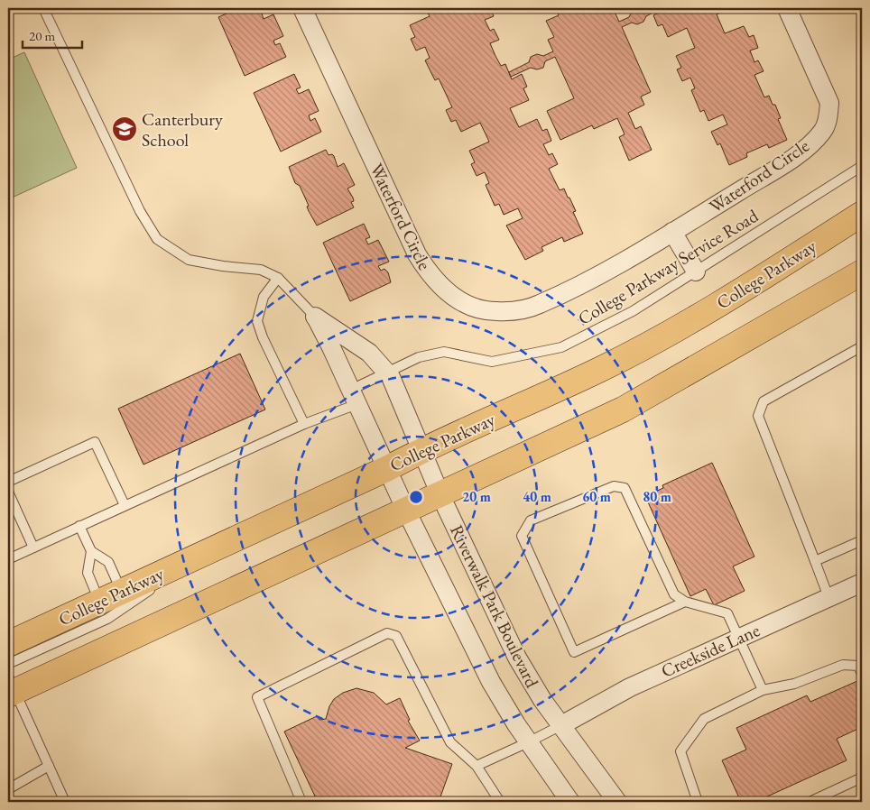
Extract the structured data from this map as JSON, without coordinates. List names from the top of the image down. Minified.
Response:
{"streets":{"main road":["College Parkway"],"street":["Waterford Circle","Riverwalk Park Boulevard","Creekside Lane"],"lane":["College Parkway Service Road"]},"crossings":[["College Parkway Service Road","Riverwalk Park Boulevard"],["College Parkway","Riverwalk Park Boulevard"],["Riverwalk Park Boulevard","Creekside Lane"]],"places":{"school or university":["Canterbury School"]},"scale_bar":"20 m","rings":["20 m","40 m","60 m","80 m"]}
